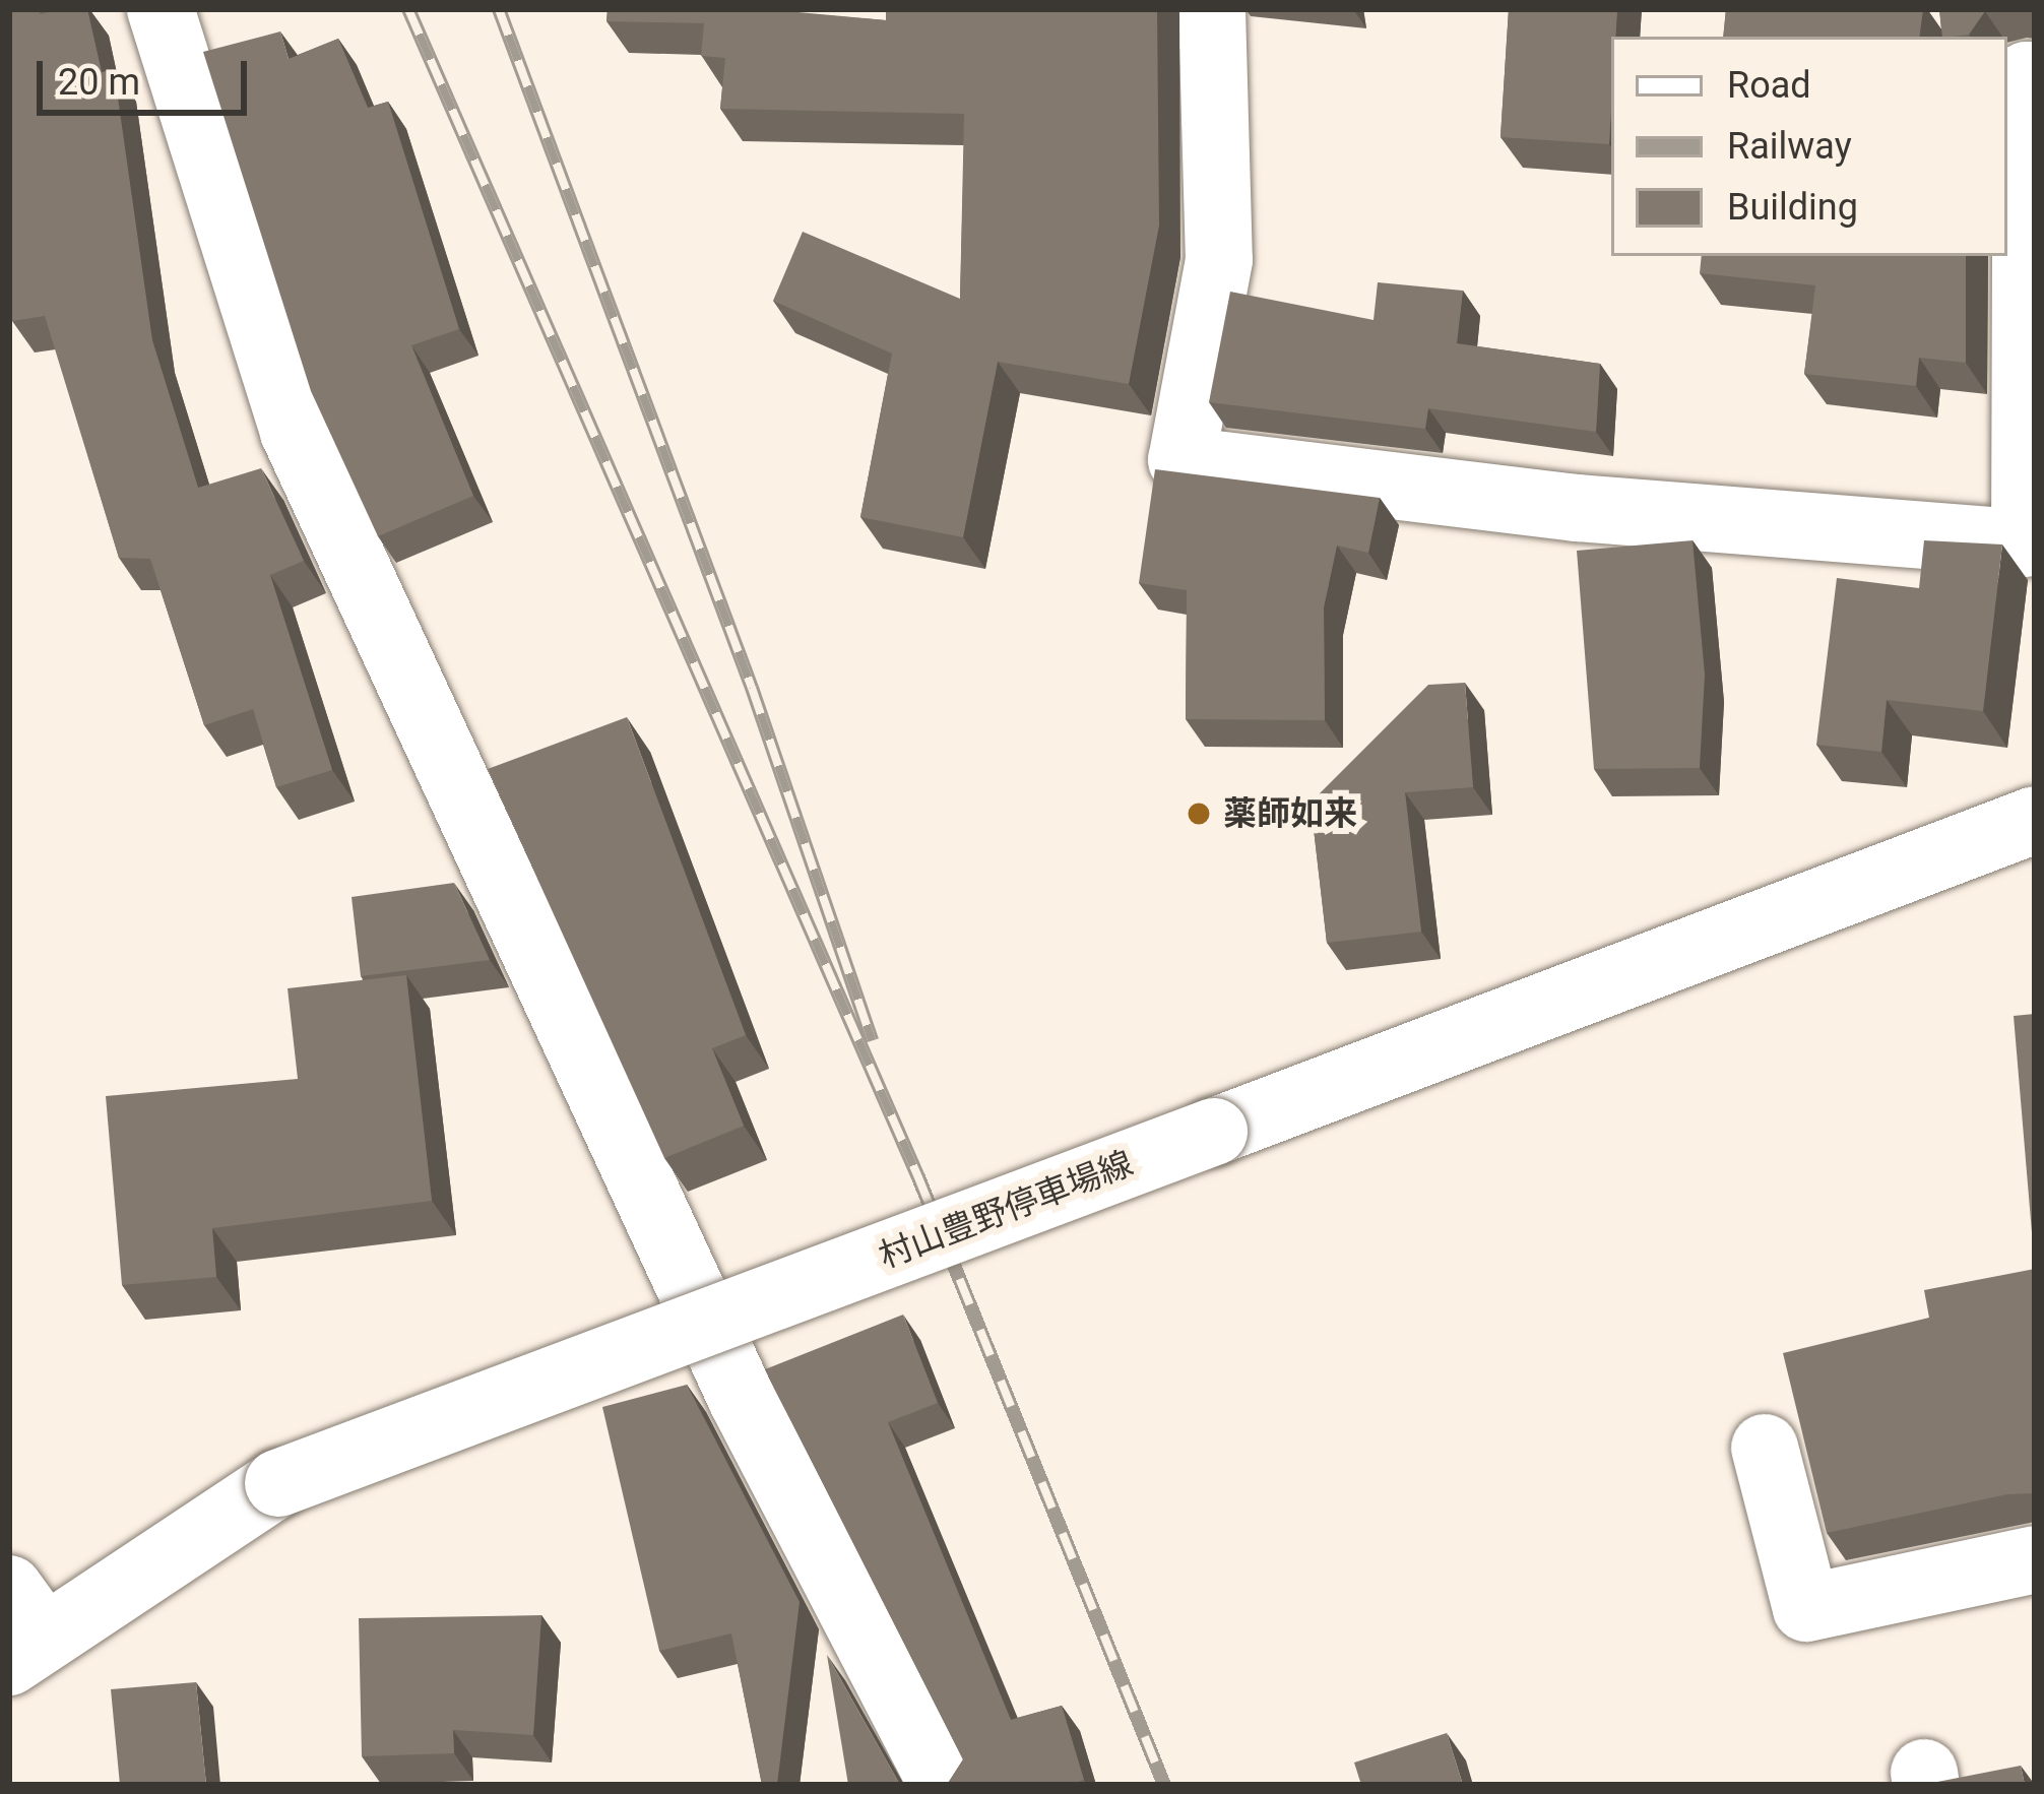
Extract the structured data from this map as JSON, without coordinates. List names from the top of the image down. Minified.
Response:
{"streets":{"main road":["村山豊野停車場線"]},"places":["薬師如来"],"legend":["Road","Railway","Building"],"scale_bar":"20 m"}
